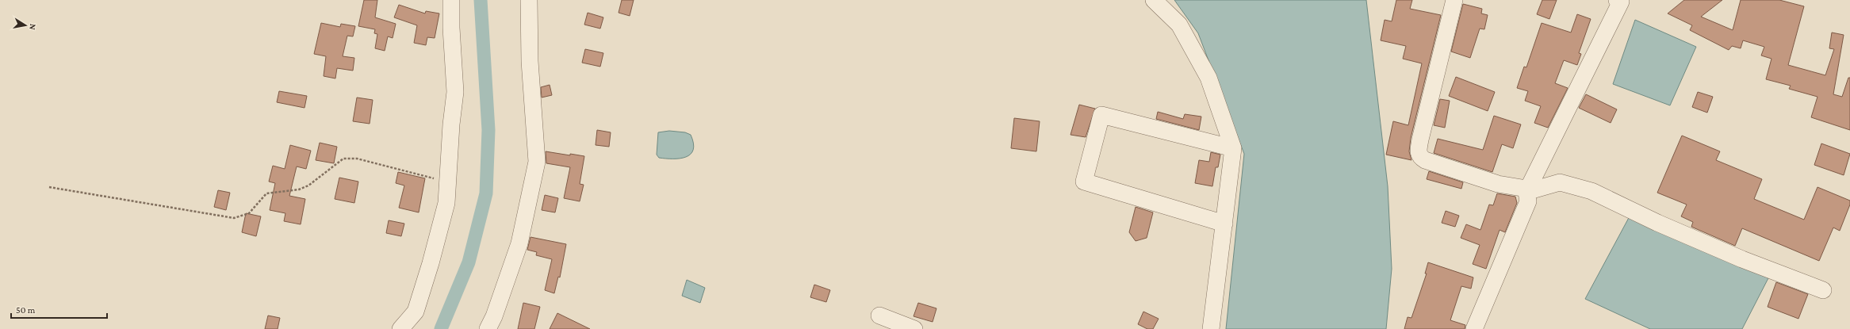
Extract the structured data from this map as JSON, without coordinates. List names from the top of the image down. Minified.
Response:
{"scale_bar":"50 m","north":"right"}
